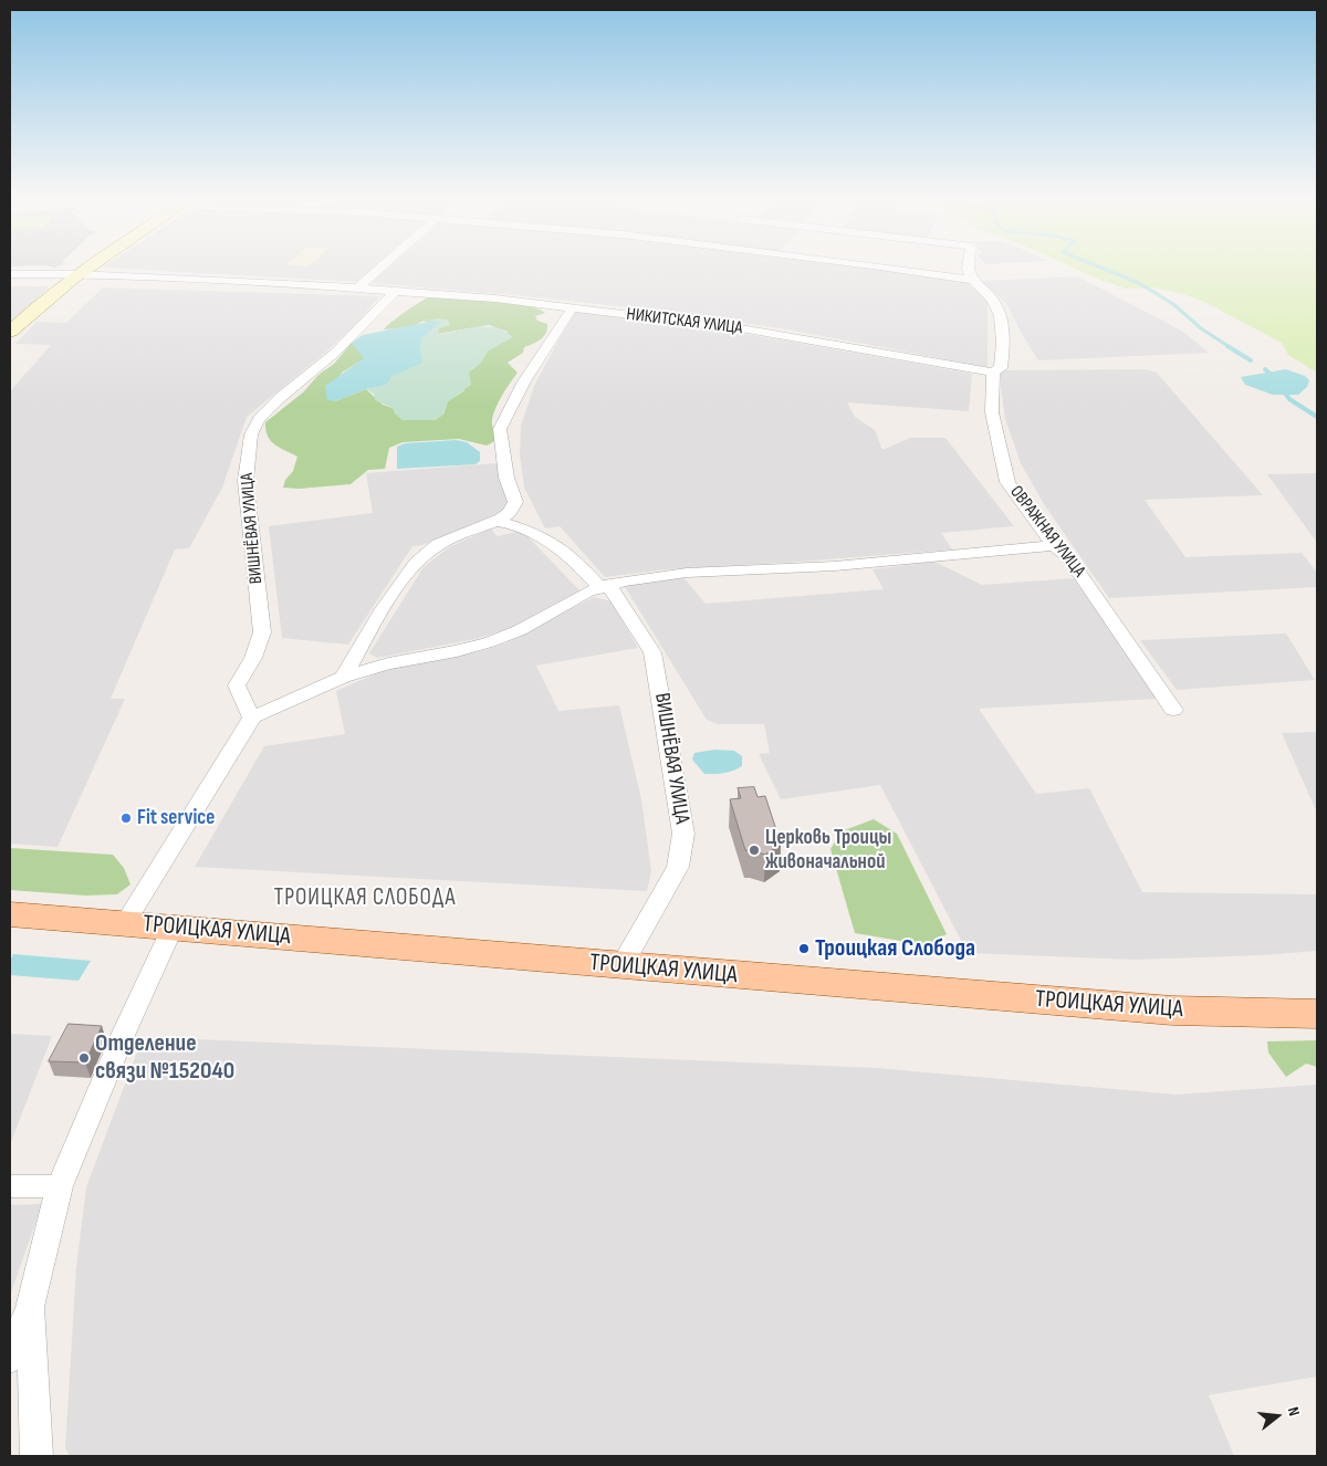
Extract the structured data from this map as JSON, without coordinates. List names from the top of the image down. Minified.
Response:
{"streets":{"main road":["ТРОИЦКАЯ УЛИЦА"],"street":["НИКИТСКАЯ УЛИЦА","ВИШНЁВАЯ УЛИЦА","ОВРАЖНАЯ УЛИЦА"]},"crossings":[["НИКИТСКАЯ УЛИЦА","ВИШНЁВАЯ УЛИЦА"],["НИКИТСКАЯ УЛИЦА","ОВРАЖНАЯ УЛИЦА"],["ВИШНЁВАЯ УЛИЦА","ТРОИЦКАЯ УЛИЦА"]],"districts":["ТРОИЦКАЯ СЛОБОДА"],"places":["Fit service","Церковь Троицы живоначальной","Троицкая Слобода","Отделение связи №152040"],"north":"right"}
